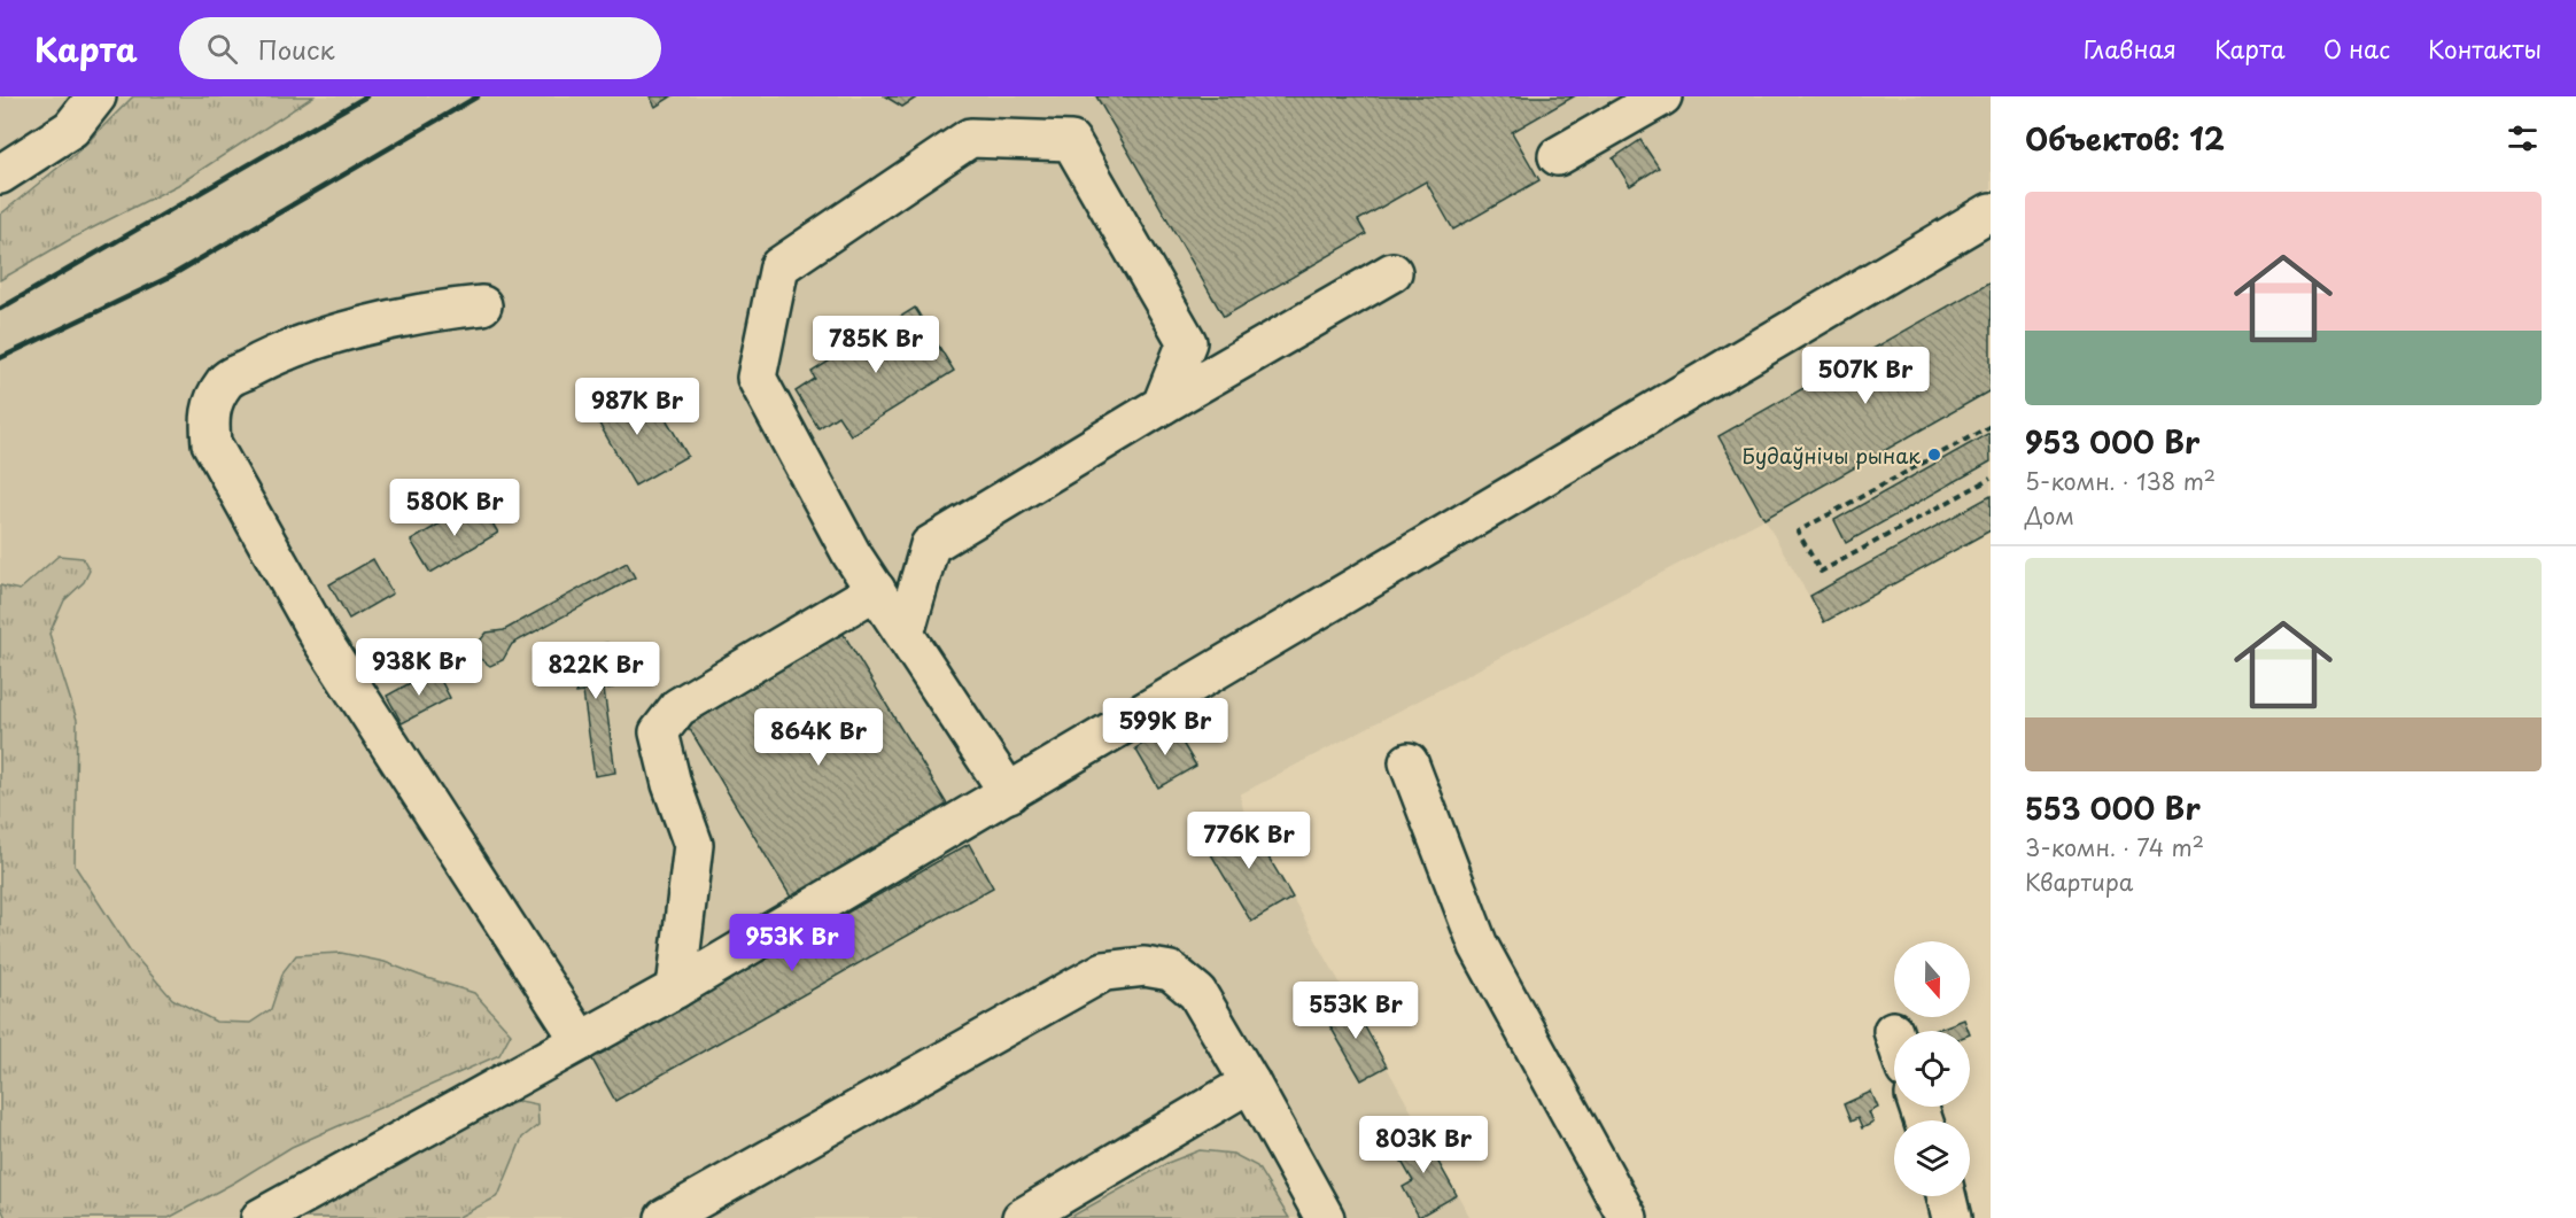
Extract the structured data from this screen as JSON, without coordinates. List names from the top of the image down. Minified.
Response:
{"places":["Будаўнічы рынак"],"north":"bottom","page":{"header":"Карта","search":"Поиск","nav":["Главная","Карта","О нас","Контакты"],"heading":"Объектов: 12","list":[{"name":"953 000 Br","note":"5-комн. · 138 m² · Дом"},{"name":"553 000 Br","note":"3-комн. · 74 m² · Квартира"}],"price":["785K Br","507K Br","987K Br","580K Br","938K Br","822K Br","599K Br","864K Br","776K Br","953K Br","553K Br","803K Br"]}}
